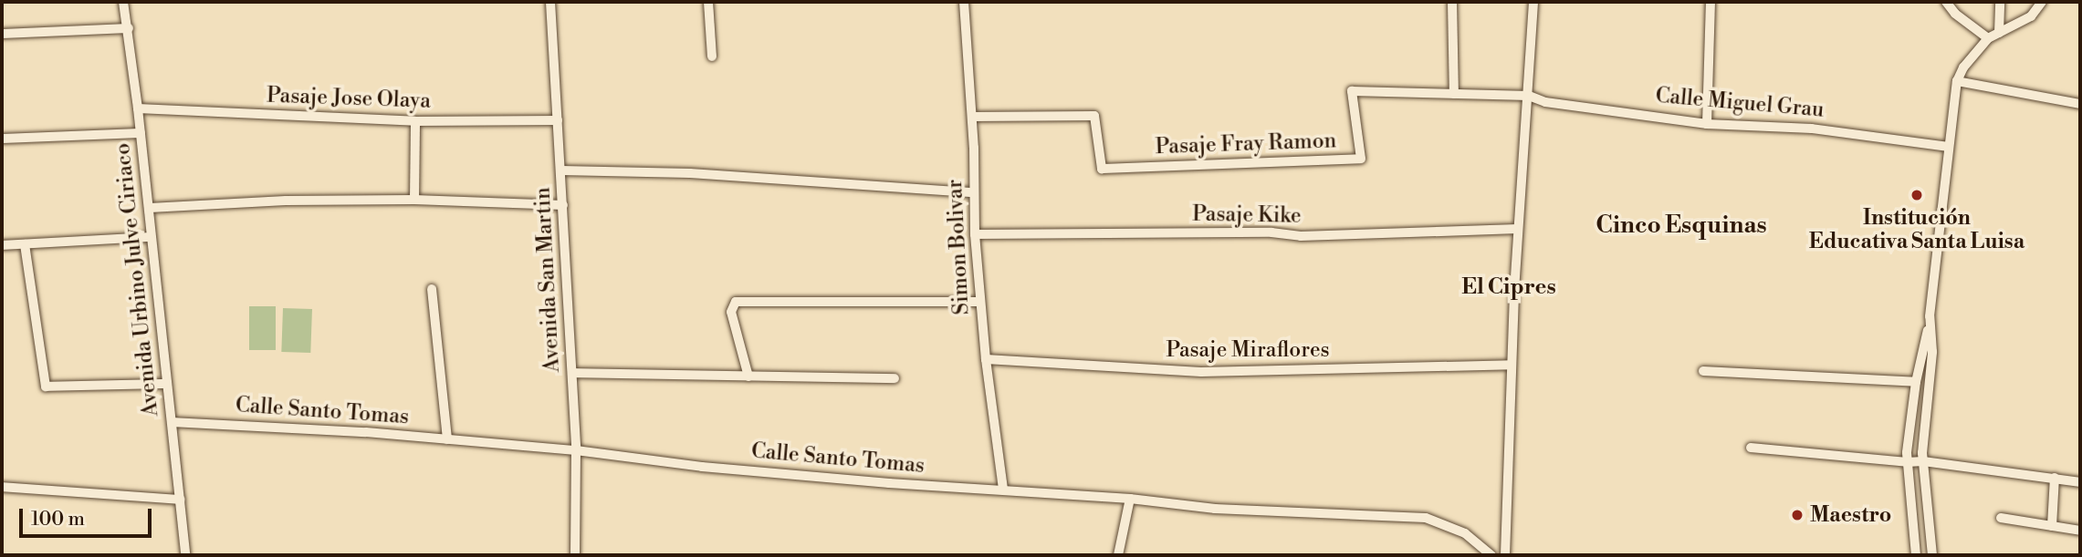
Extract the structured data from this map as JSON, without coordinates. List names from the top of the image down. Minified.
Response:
{"streets":{"street":["Pasaje Jose Olaya","Calle Miguel Grau","Pasaje Fray Ramon","Pasaje Kike","Simon Bolivar","Avenida Urbino Julve Ciriaco","Avenida San Martin","Pasaje Miraflores","Calle Santo Tomas"]},"crossings":[["Pasaje Jose Olaya","Avenida Urbino Julve Ciriaco"],["Pasaje Jose Olaya","Avenida San Martin"],["Calle Miguel Grau","Pasaje Fray Ramon"],["Pasaje Fray Ramon","Simon Bolivar"],["Pasaje Kike","Simon Bolivar"],["Simon Bolivar","Pasaje Miraflores"],["Simon Bolivar","Calle Santo Tomas"],["Avenida Urbino Julve Ciriaco","Calle Santo Tomas"],["Avenida San Martin","Calle Santo Tomas"]],"districts":["Cinco Esquinas","El Cipres"],"places":["Institución Educativa Santa Luisa","Maestro"],"scale_bar":"100 m"}
